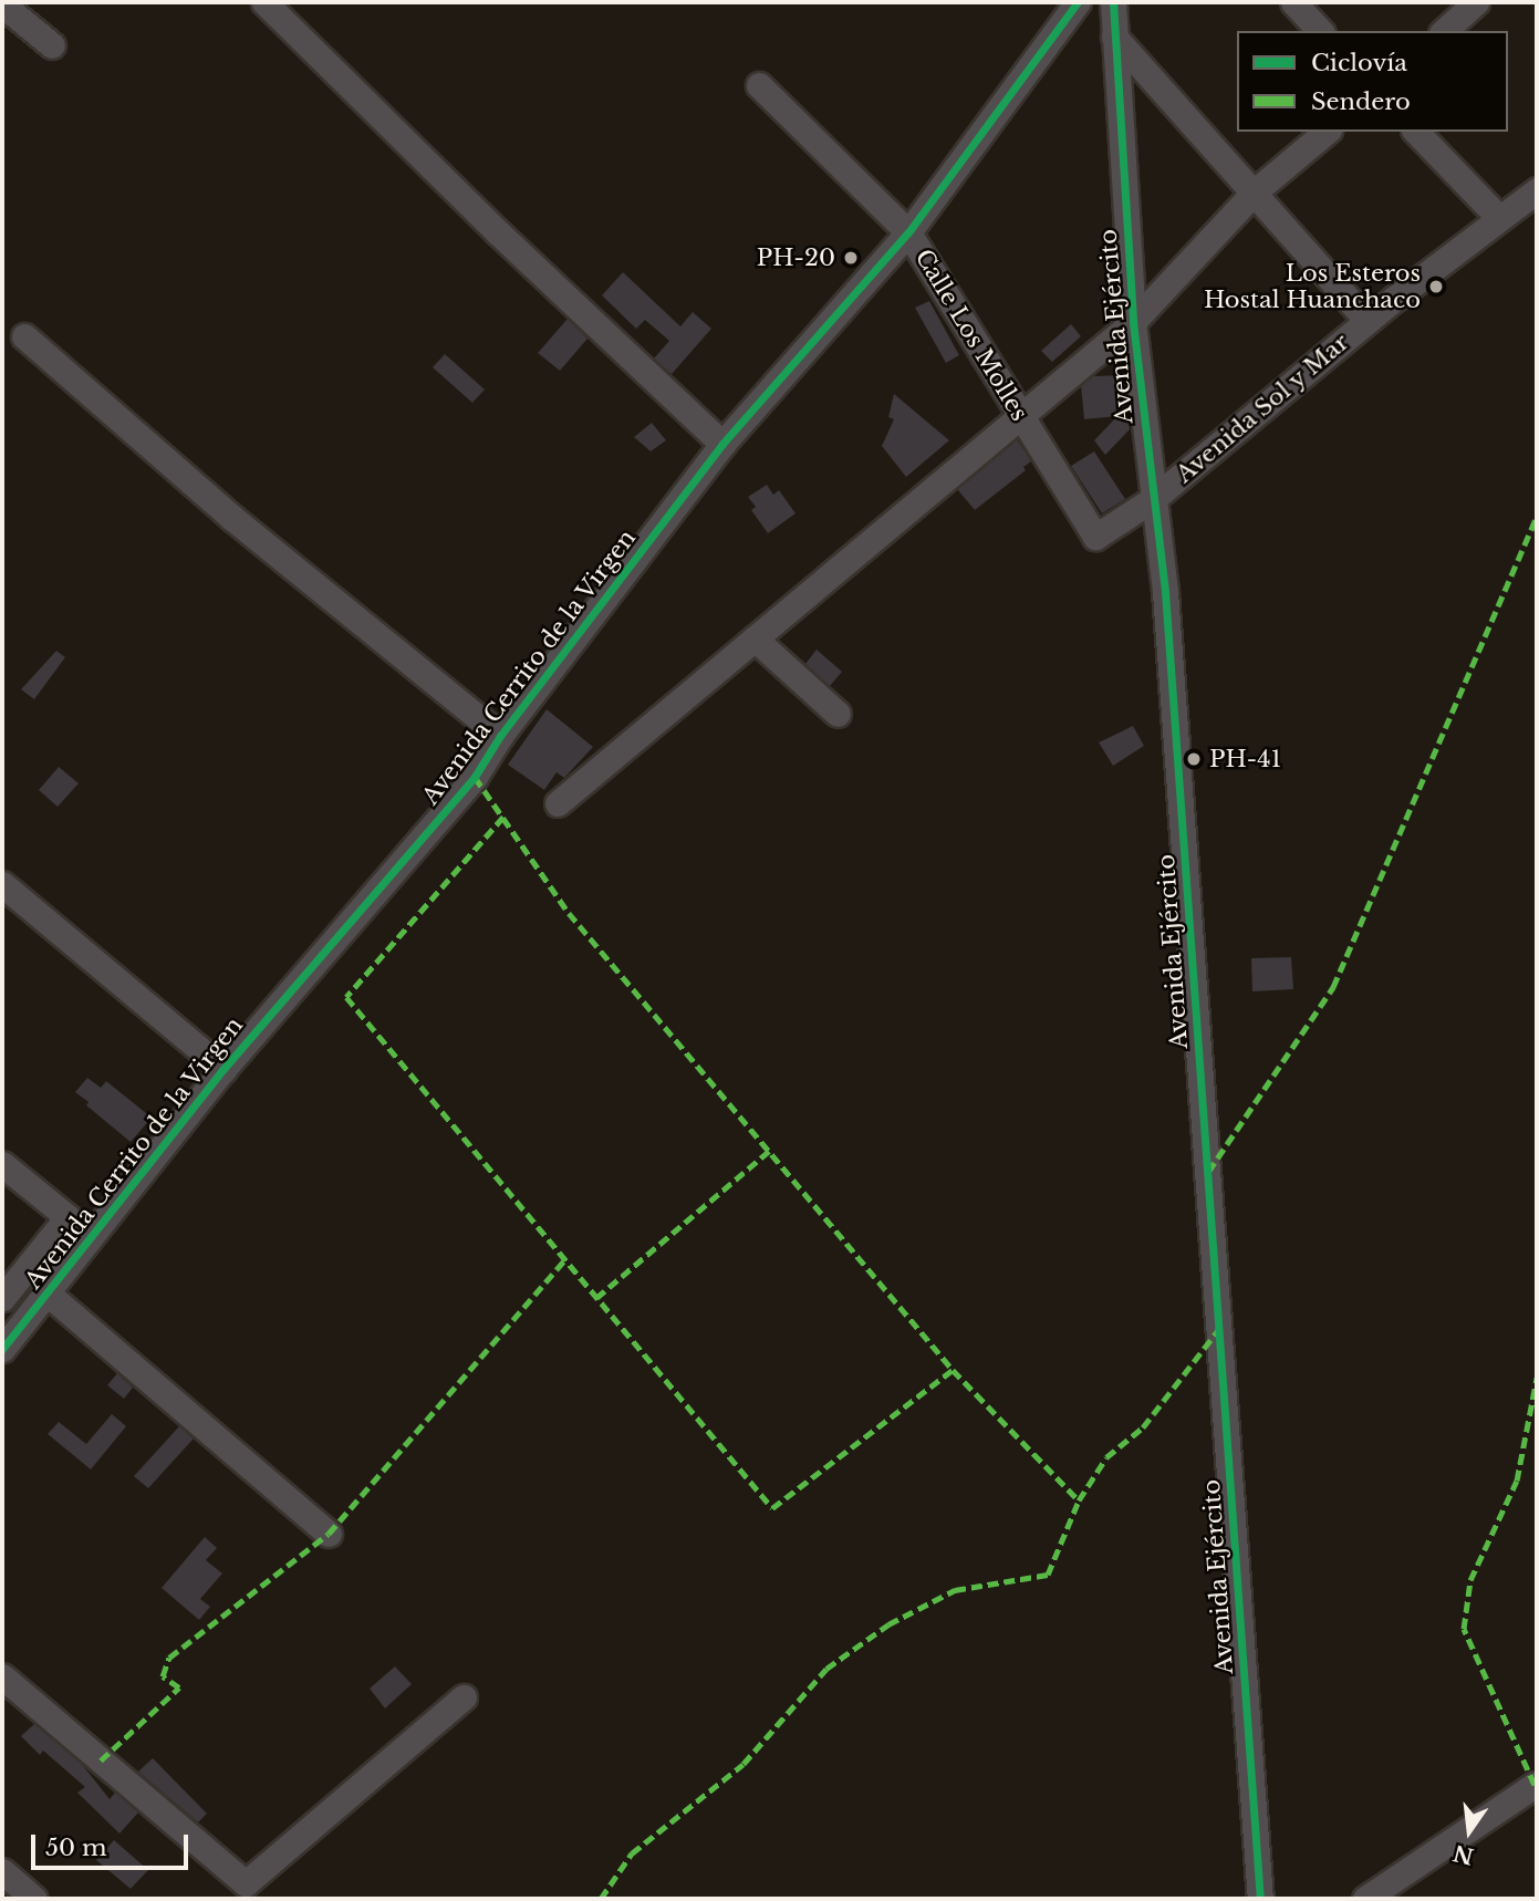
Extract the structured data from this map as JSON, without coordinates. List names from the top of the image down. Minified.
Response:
{"streets":{"street":["Avenida Ejército","Calle Los Molles","Avenida Sol y Mar","Avenida Cerrito de la Virgen"]},"crossings":[["Avenida Ejército","Avenida Sol y Mar"],["Calle Los Molles","Avenida Sol y Mar"],["Calle Los Molles","Avenida Cerrito de la Virgen"]],"places":["PH-20","Los Esteros Hostal Huanchaco","PH-41"],"legend":["Ciclovía","Sendero"],"scale_bar":"50 m","north":"bottom"}
